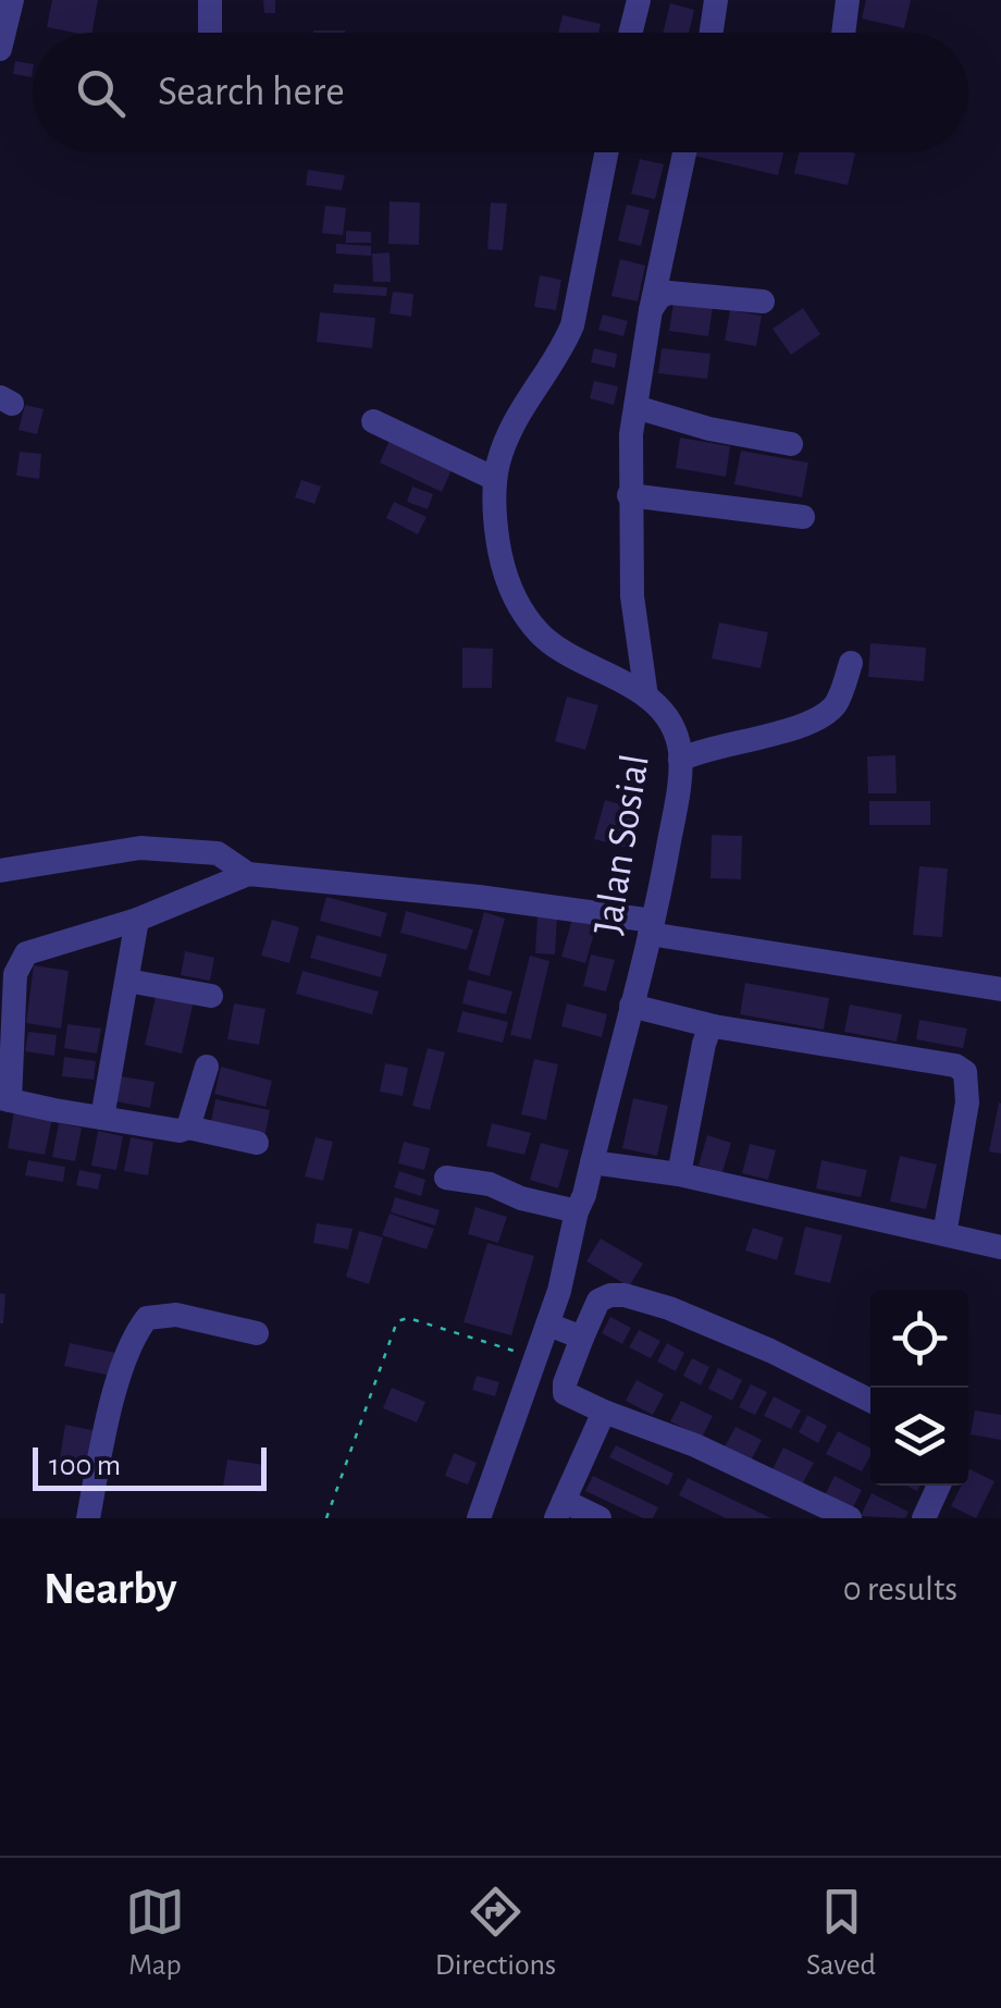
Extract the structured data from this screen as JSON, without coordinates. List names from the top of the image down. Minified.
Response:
{"streets":{"street":["Jalan Sosial"]},"scale_bar":"100 m","page":{"search":"Search here","scale":"100 m","heading":["Nearby","0 results"],"nav":["Map","Directions","Saved"]}}
